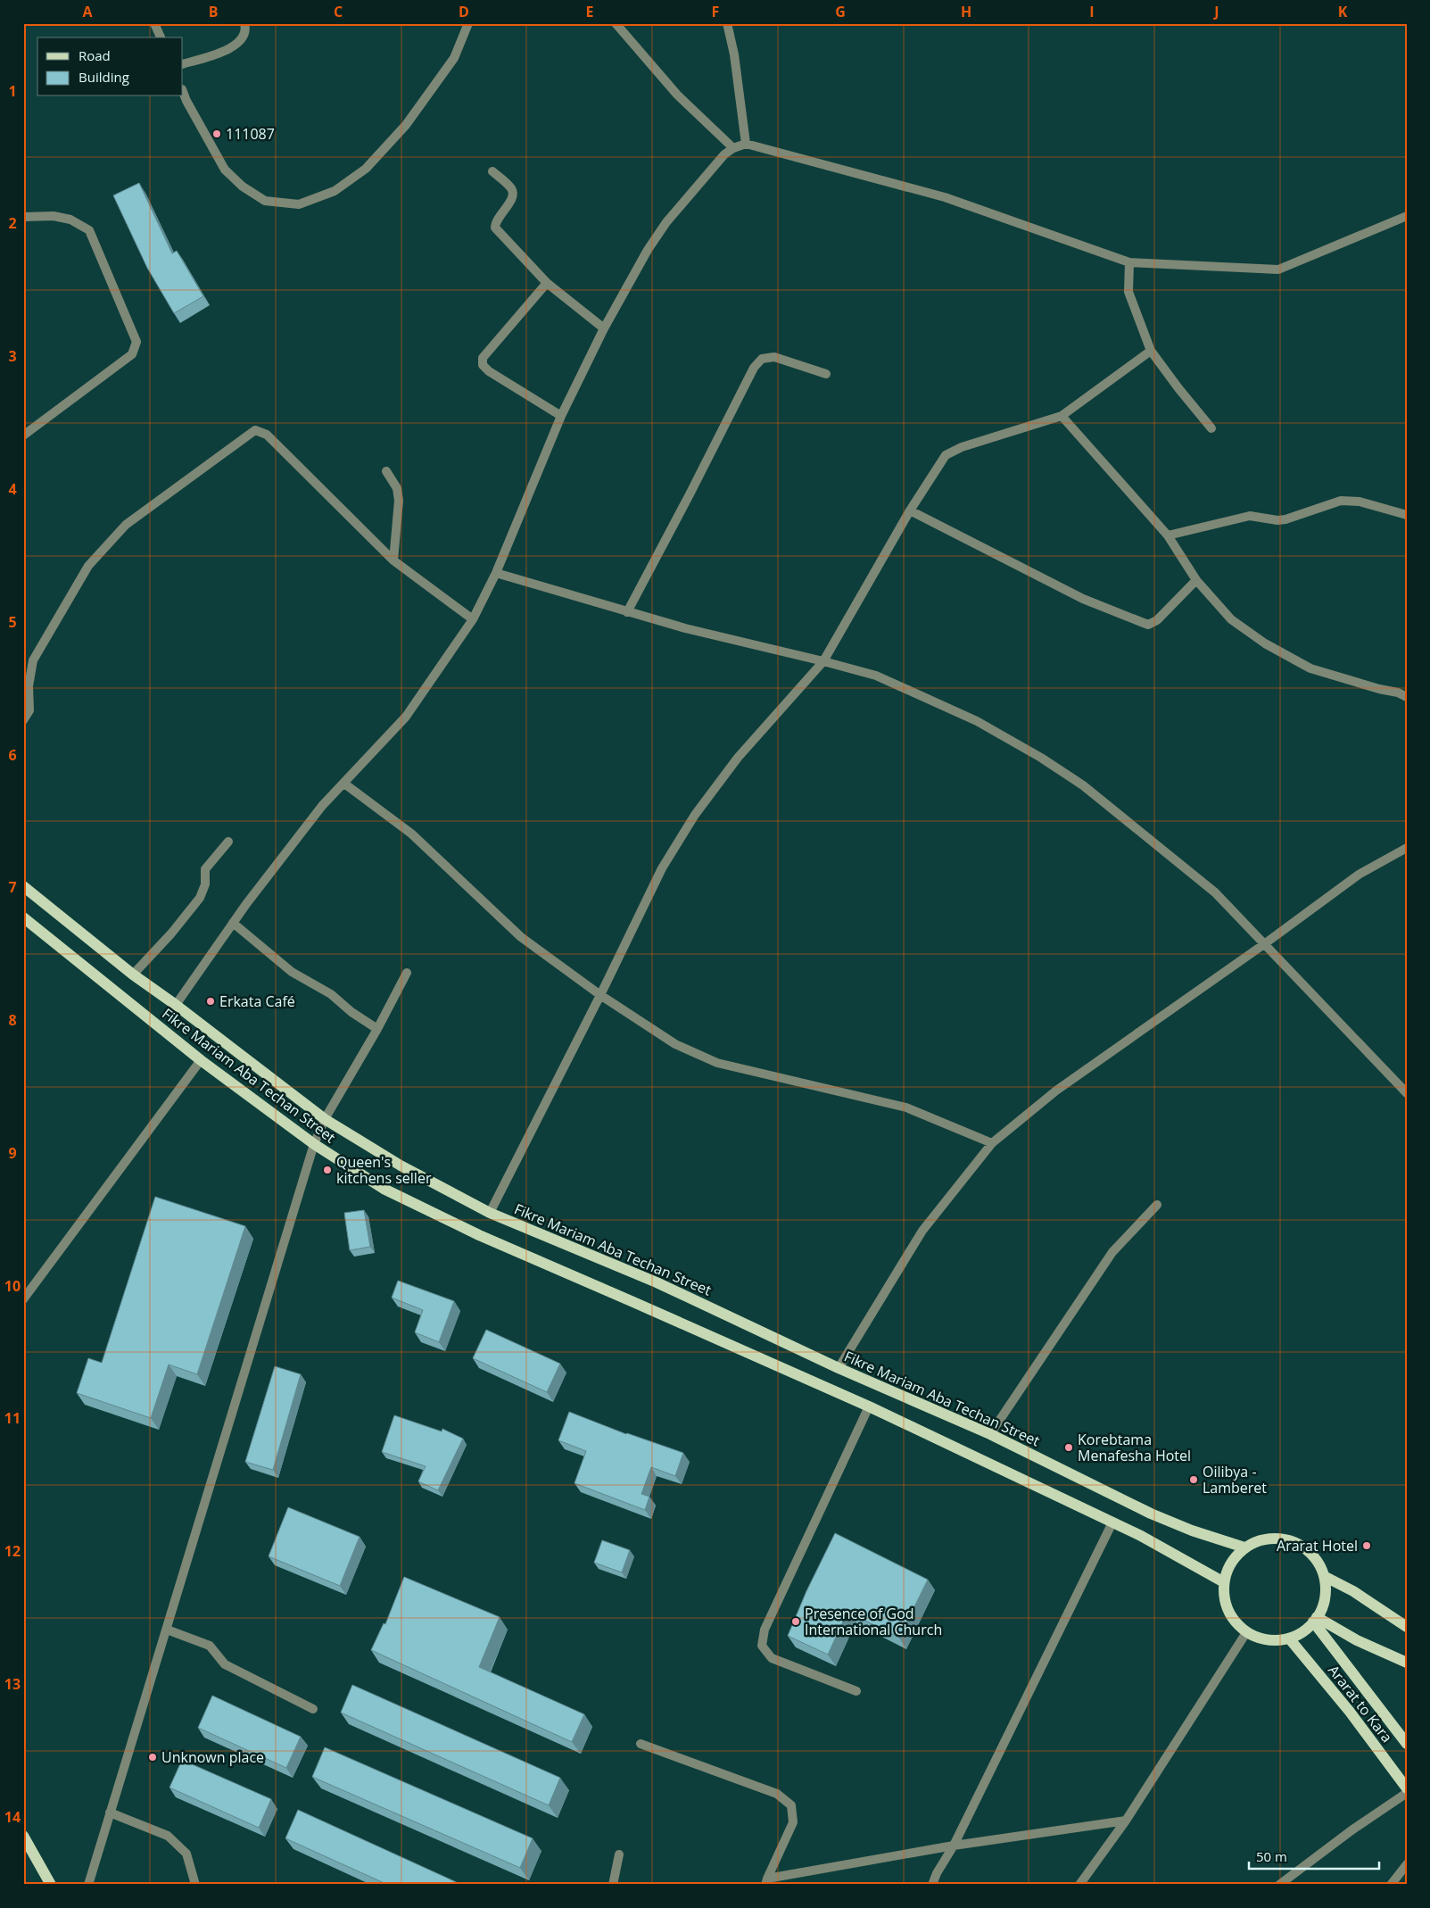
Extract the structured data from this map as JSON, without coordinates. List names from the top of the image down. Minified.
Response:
{"streets":{"main road":["Fikre Mariam Aba Techan Street","Ararat to Kara"]},"crossings":[["Fikre Mariam Aba Techan Street","Ararat to Kara"]],"places":["111087","Erkata Café","Queen's kitchens seller","Korebtama Menafesha Hotel","Oilibya - Lamberet","Ararat Hotel","Presence of God International Church","Unknown place"],"legend":["Road","Building"],"scale_bar":"50 m","grid":{"columns":["A","B","C","D","E","F","G","H","I","J","K"],"rows":["1","2","3","4","5","6","7","8","9","10","11","12","13","14"]}}
